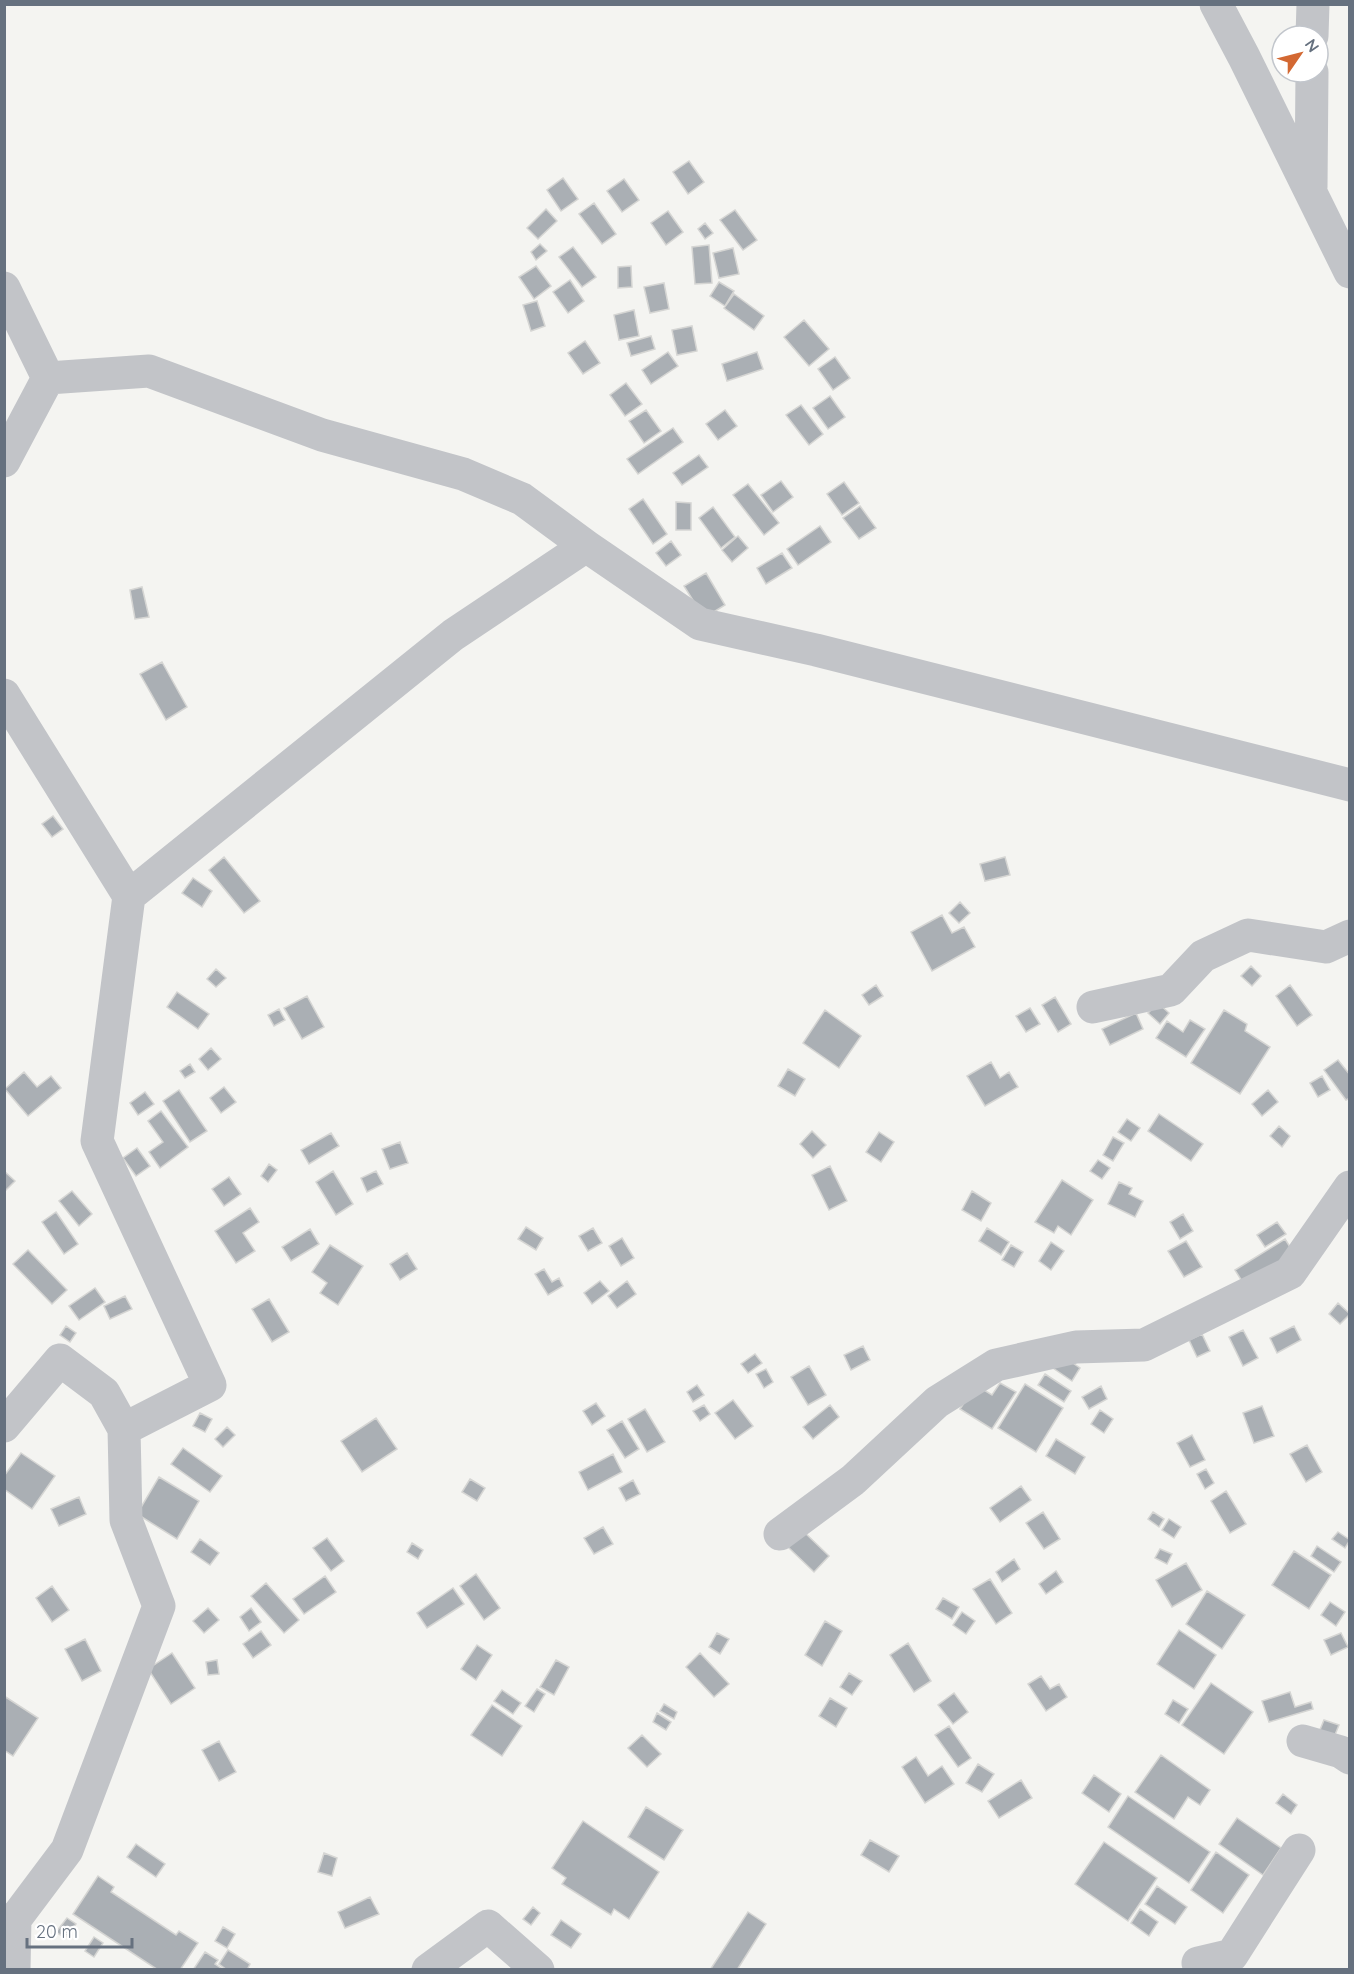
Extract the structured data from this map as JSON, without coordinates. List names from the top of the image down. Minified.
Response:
{"scale_bar":"20 m","north":"top right"}
